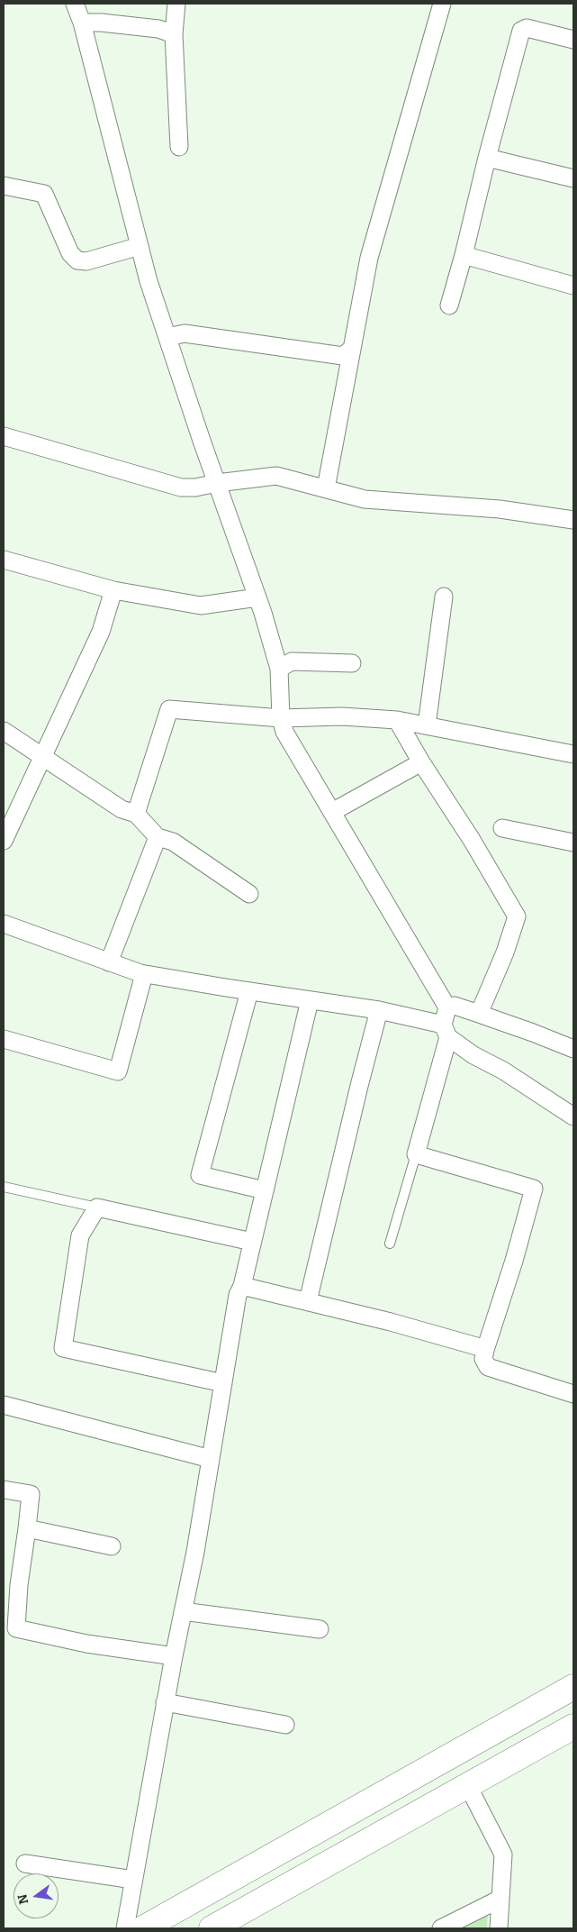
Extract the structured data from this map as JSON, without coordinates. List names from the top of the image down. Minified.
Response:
{"north":"left"}
